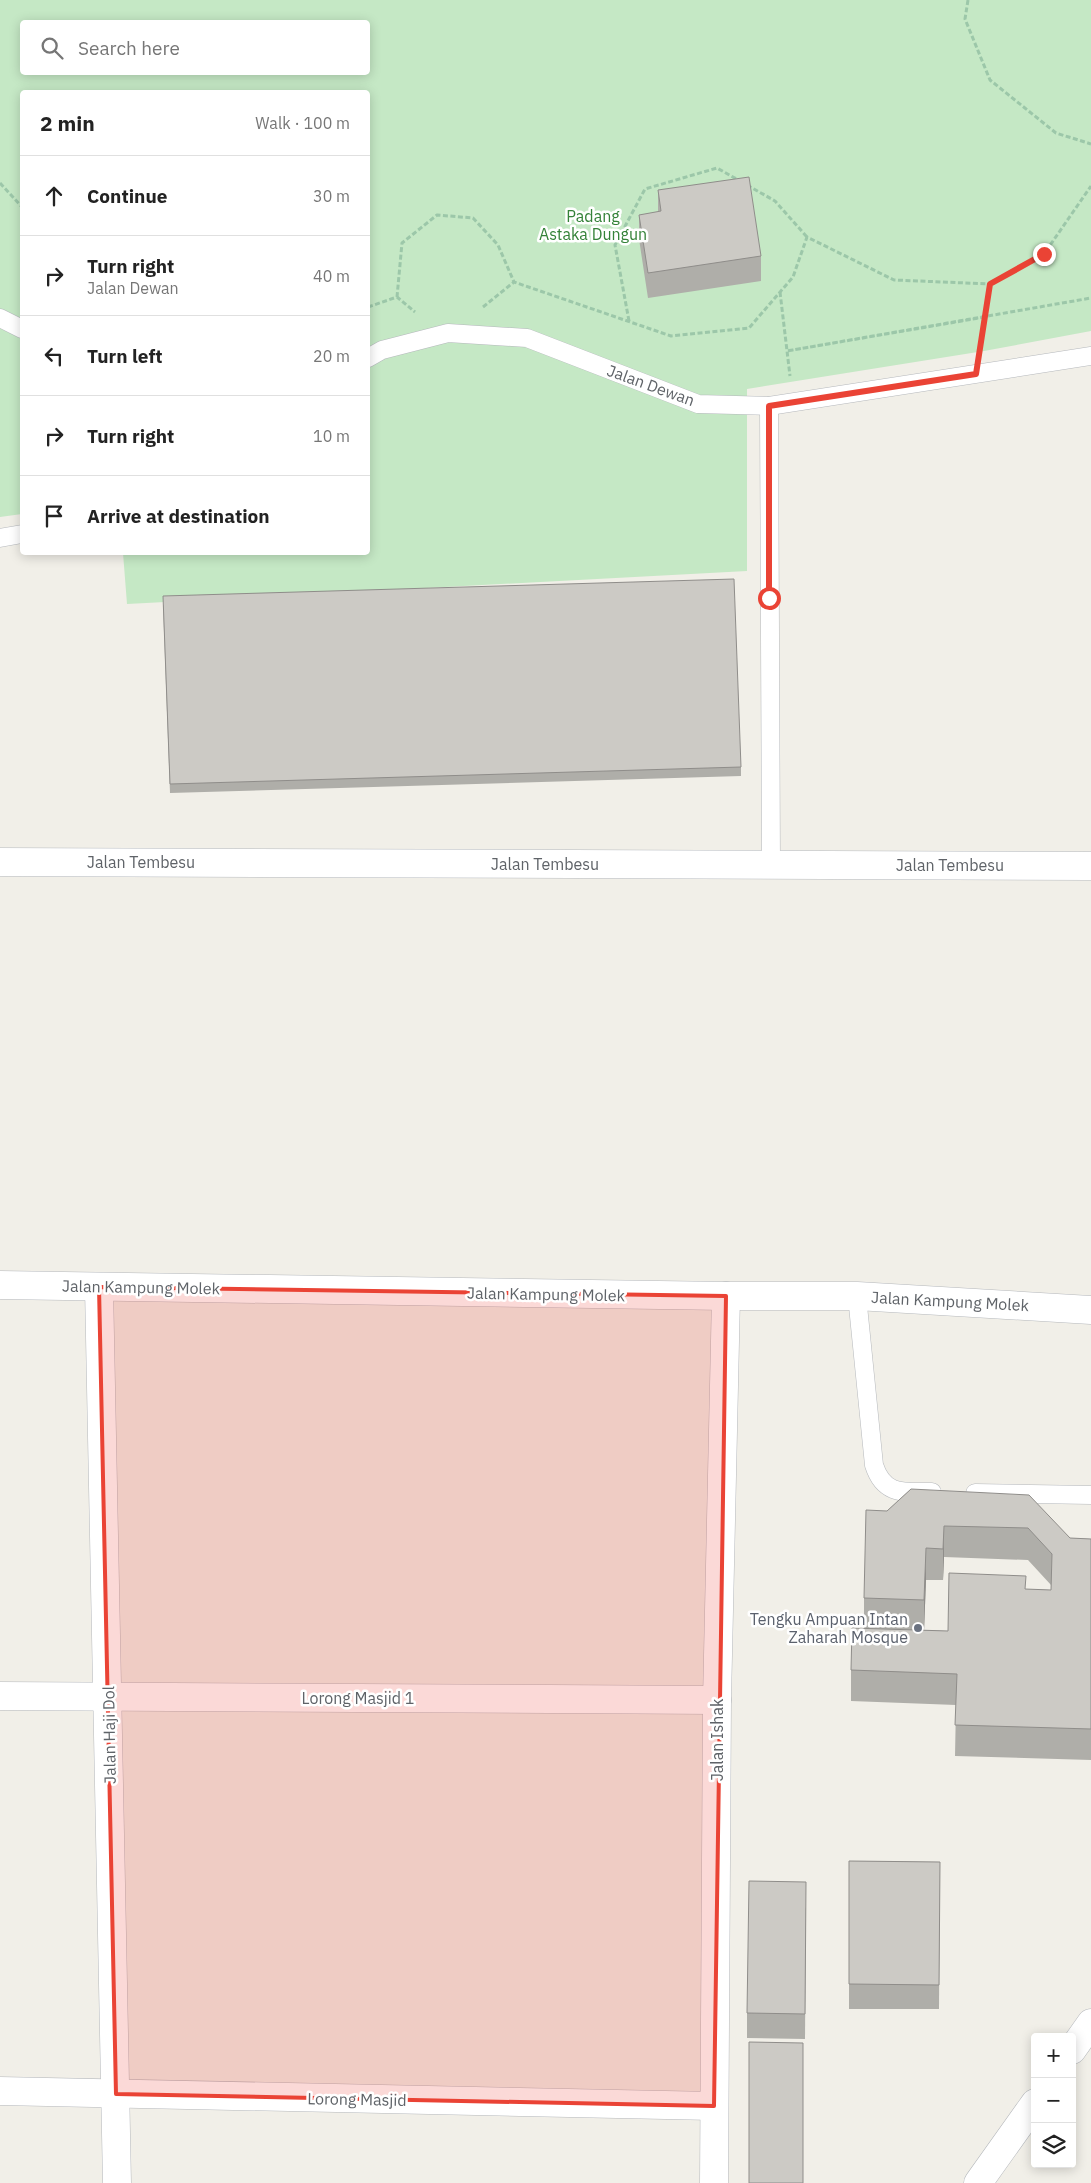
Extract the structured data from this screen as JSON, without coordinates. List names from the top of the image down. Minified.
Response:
{"streets":{"street":["Jalan Tembesu","Jalan Kampung Molek","Lorong Masjid 1","Jalan Haji Dol","Jalan Ishak","Lorong Masjid"],"lane":["Jalan Dewan"]},"crossings":[["Jalan Kampung Molek","Jalan Haji Dol"],["Jalan Kampung Molek","Jalan Ishak"],["Lorong Masjid 1","Jalan Haji Dol"],["Lorong Masjid 1","Jalan Ishak"],["Jalan Haji Dol","Lorong Masjid"],["Jalan Ishak","Lorong Masjid"]],"parks":["Padang Astaka Dungun"],"places":["Tengku Ampuan Intan Zaharah Mosque"],"page":{"search":"Search here","heading":["2 min","Walk · 100 m"],"list":[["Continue","30 m"],["Turn right","Jalan Dewan","40 m"],["Turn left","20 m"],["Turn right","10 m"],"Arrive at destination"],"map_buttons":["+","−"]}}
